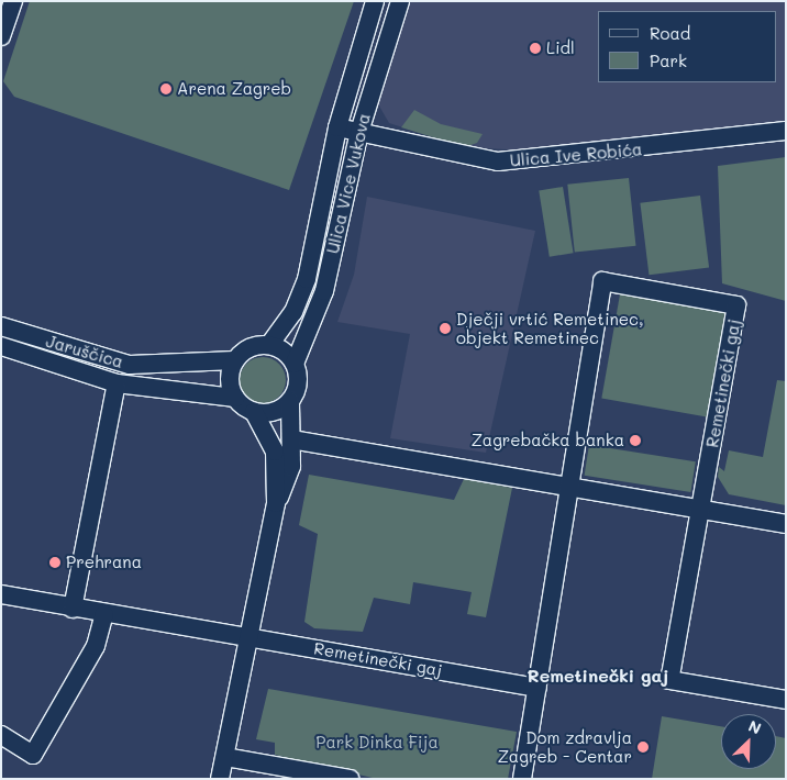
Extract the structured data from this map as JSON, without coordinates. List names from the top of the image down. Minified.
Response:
{"streets":{"street":["Ulica Ive Robića","Ulica Vice Vukova","Jaruščica","Remetinečki gaj"]},"crossings":[["Ulica Ive Robića","Ulica Vice Vukova"],["Ulica Vice Vukova","Jaruščica"],["Jaruščica","Remetinečki gaj"]],"districts":["Remetinečki gaj"],"parks":["Park Dinka Fija"],"places":["Lidl","Arena Zagreb","Dječji vrtić Remetinec, objekt Remetinec","Zagrebačka banka","Prehrana","Dom zdravlja Zagreb - Centar"],"legend":["Road","Park"],"north":"top right"}
